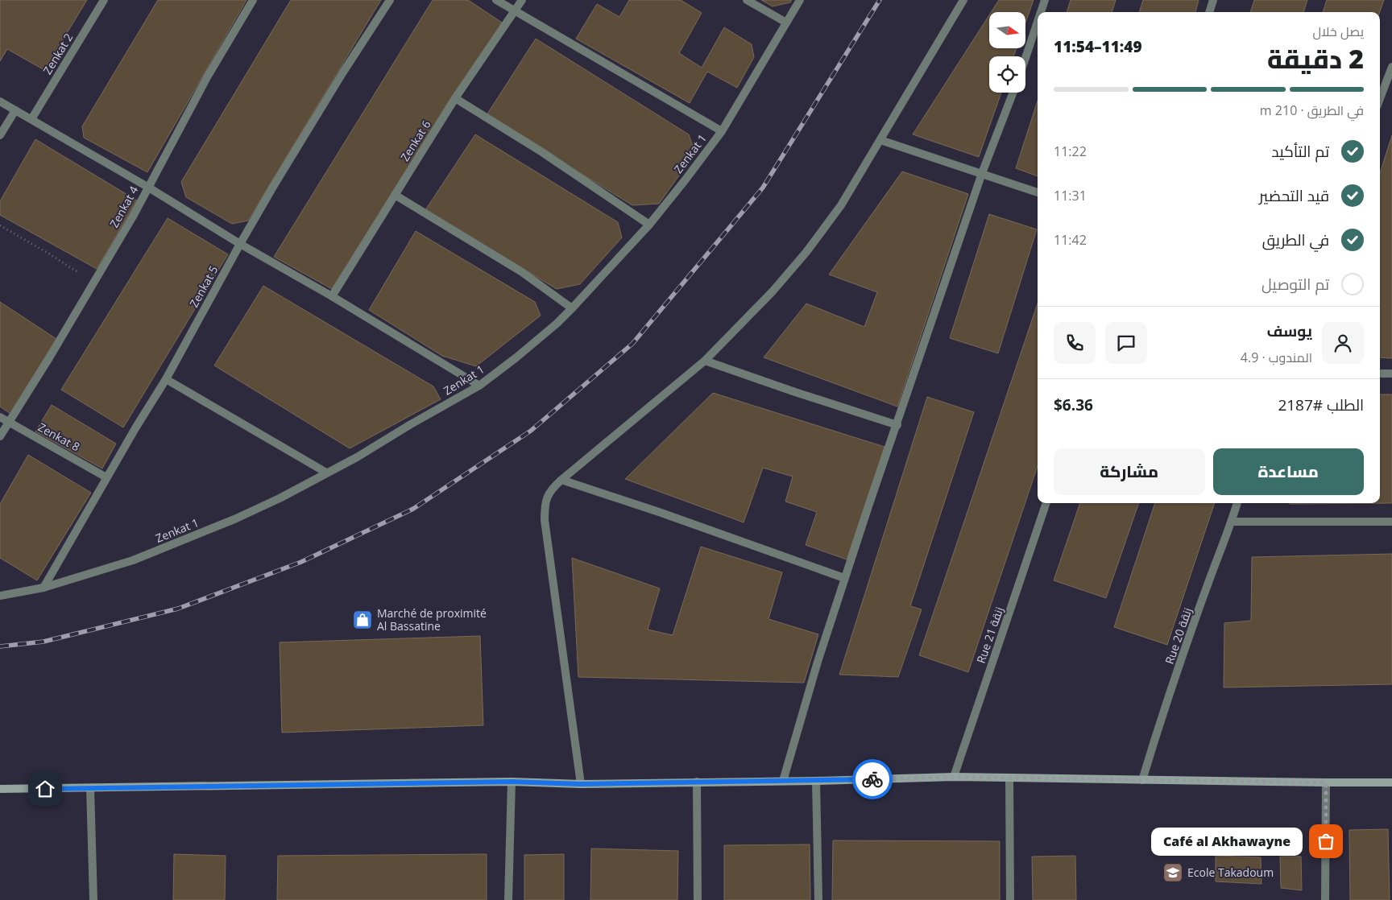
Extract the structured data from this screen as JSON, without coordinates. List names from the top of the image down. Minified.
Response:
{"streets":{"street":["Zenkat 2","Zenkat 6","Zenkat 1","Zenkat 4","Zenkat 5","Zenkat 8","Rue 21 زنقة","Rue 20 زنقة"]},"crossings":[["Zenkat 1","Zenkat 5"],["Zenkat 4","Zenkat 8"],["Zenkat 5","Zenkat 8"]],"places":{"shop":["Marché de proximité Al Bassatine"],"other":["Café al Akhawayne"],"school or university":["Ecole Takadoum"]},"north":"right","page":{"heading":["2 دقيقة","يصل خلال","11:49–11:54"],"panel":["يوسف","المندوب · 4.9","الطلب #2187","$6.36"],"bar":"في الطريق · 210 m","list":[["تم التأكيد","11:22"],["قيد التحضير","11:31"],["في الطريق","11:42"],"تم التوصيل"],"buttons":["مساعدة","مشاركة"],"bubble":"Café al Akhawayne"}}
